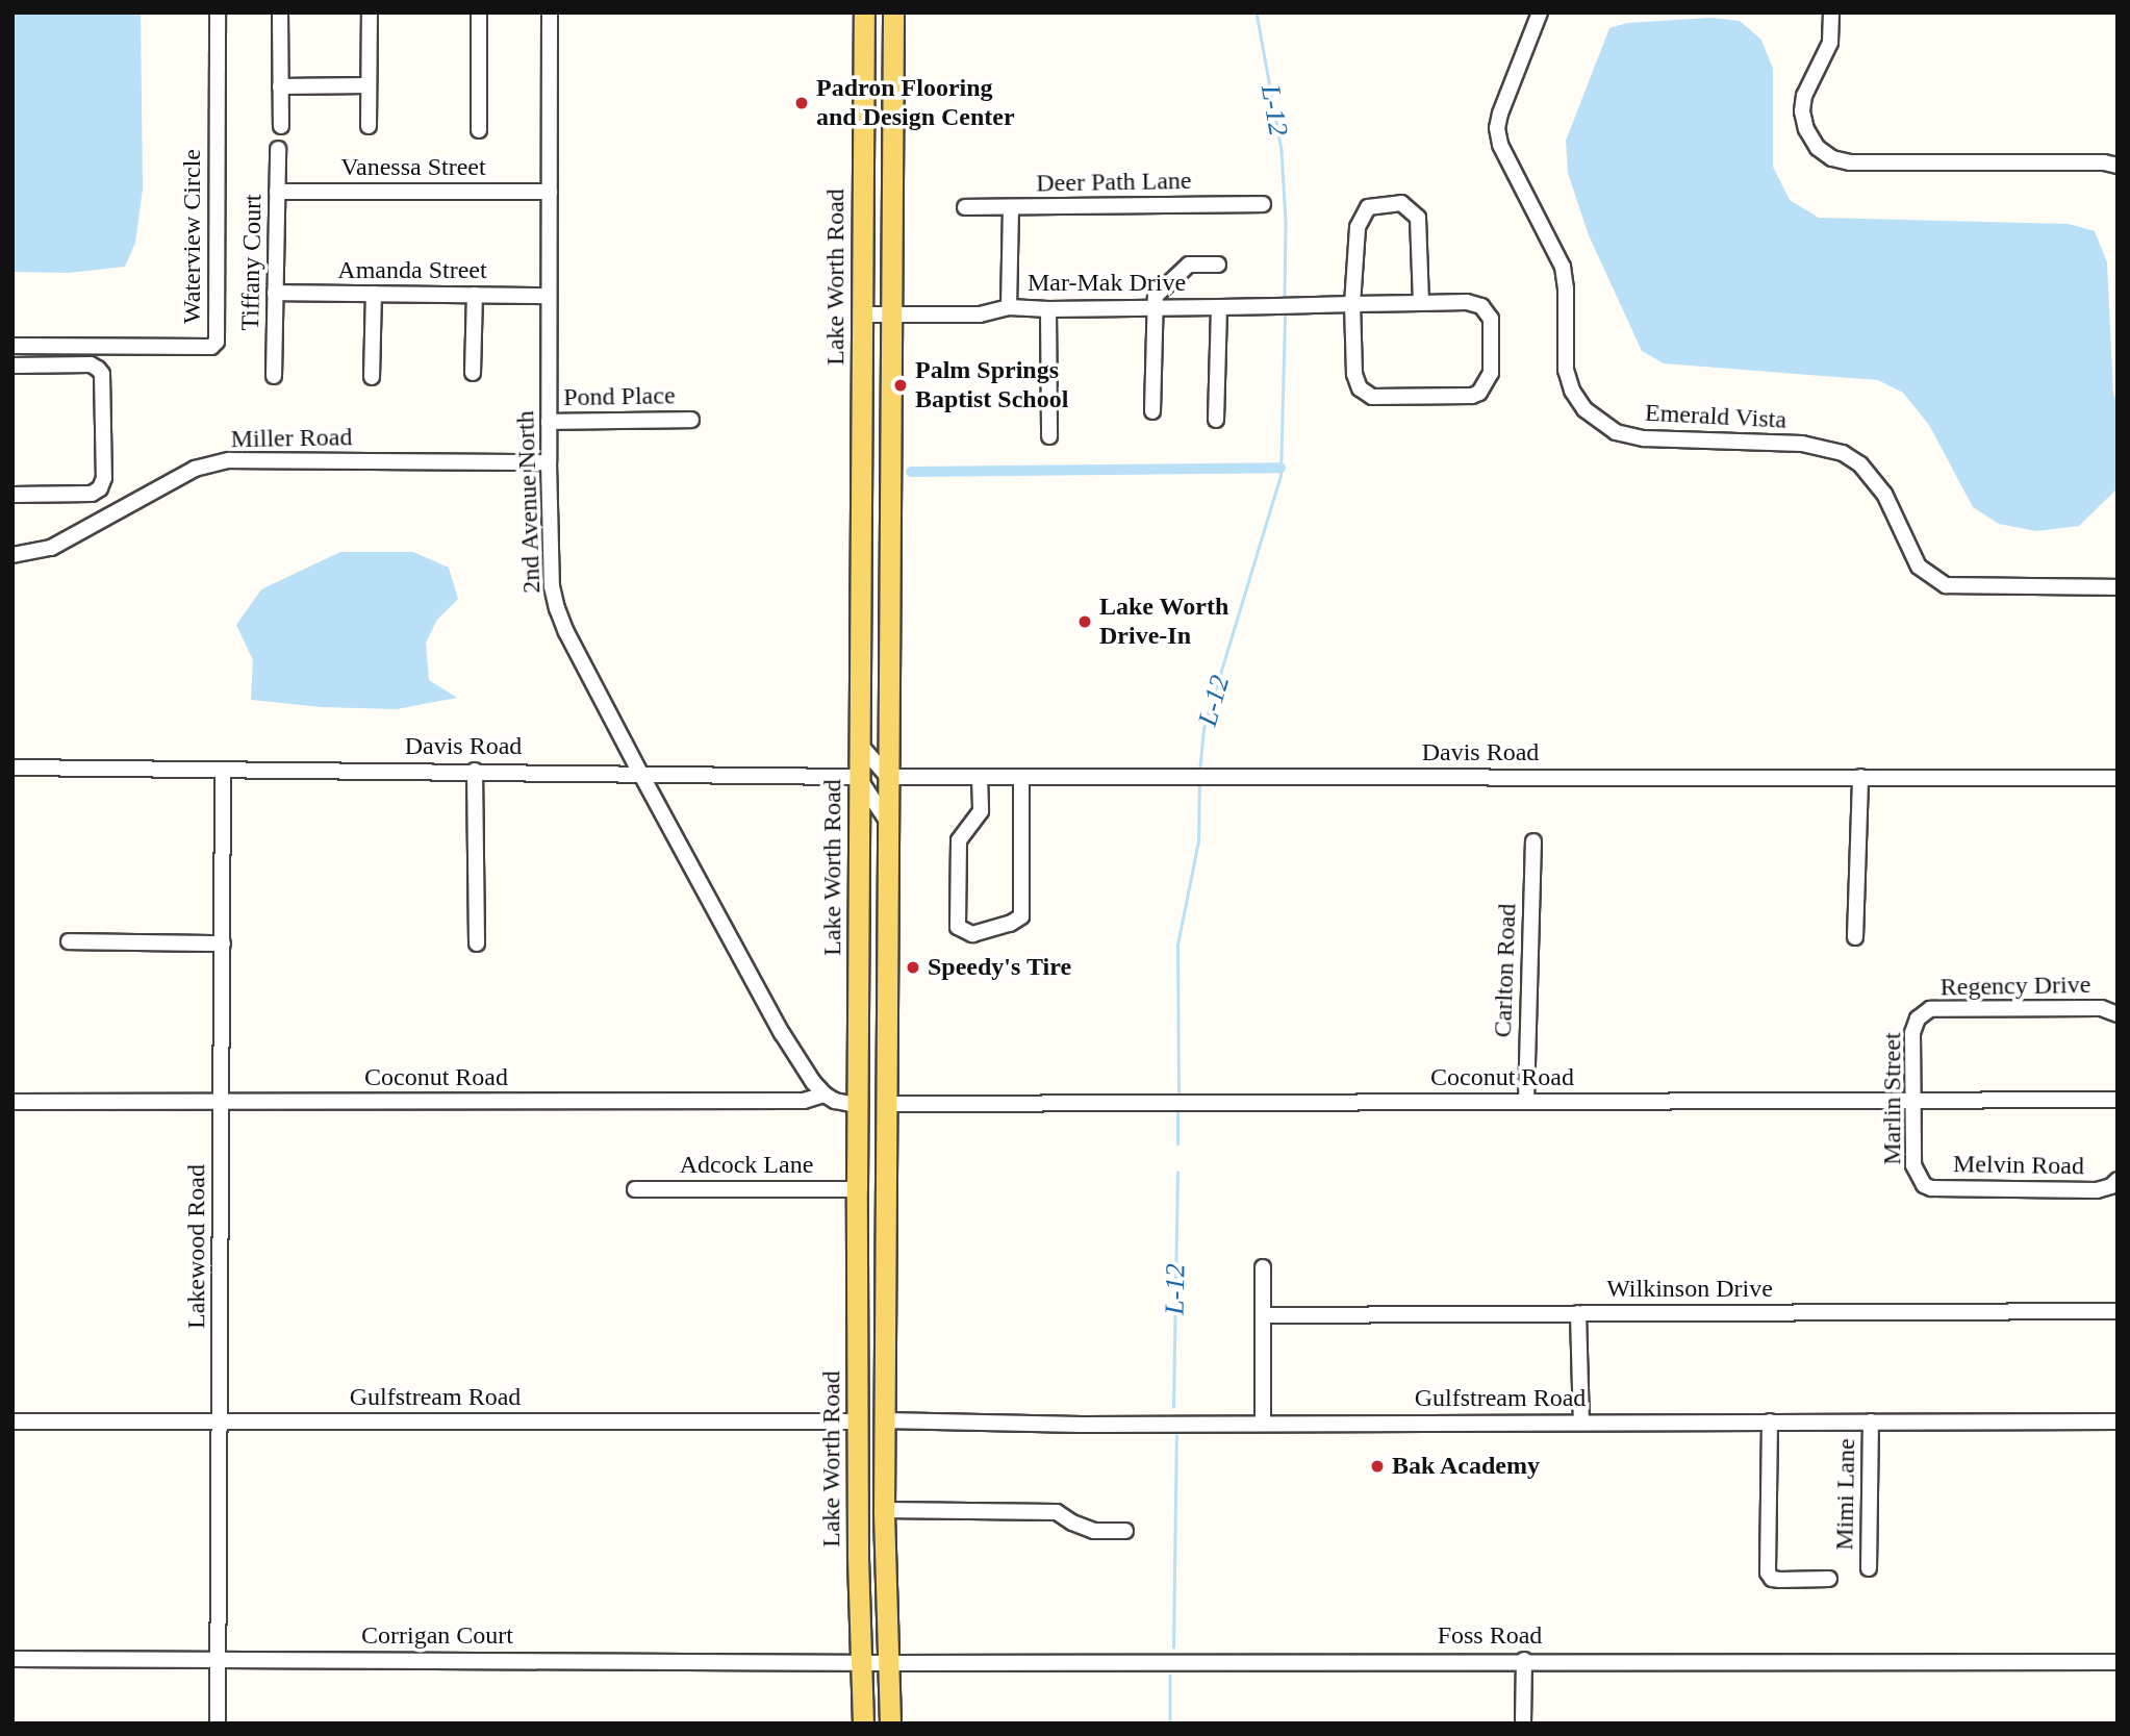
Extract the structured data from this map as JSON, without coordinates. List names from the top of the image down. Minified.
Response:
{"streets":{"main road":["Lake Worth Road"],"street":["Vanessa Street","Deer Path Lane","Waterview Circle","Tiffany Court","Amanda Street","Mar-Mak Drive","Pond Place","Emerald Vista","Miller Road","2nd Avenue North","Davis Road","Carlton Road","Regency Drive","Coconut Road","Marlin Street","Adcock Lane","Melvin Road","Lakewood Road","Wilkinson Drive","Gulfstream Road","Mimi Lane","Corrigan Court","Foss Road"]},"crossings":[["Vanessa Street","Tiffany Court"],["Vanessa Street","2nd Avenue North"],["Tiffany Court","Amanda Street"],["Amanda Street","2nd Avenue North"],["Lake Worth Road","Mar-Mak Drive"],["Lake Worth Road","Davis Road"],["Lake Worth Road","Coconut Road"],["Lake Worth Road","Adcock Lane"],["Lake Worth Road","Gulfstream Road"],["Lake Worth Road","Corrigan Court"],["Lake Worth Road","Foss Road"],["Pond Place","2nd Avenue North"],["Miller Road","2nd Avenue North"],["2nd Avenue North","Davis Road"],["2nd Avenue North","Coconut Road"],["Davis Road","Lakewood Road"],["Carlton Road","Coconut Road"],["Regency Drive","Marlin Street"],["Coconut Road","Marlin Street"],["Coconut Road","Lakewood Road"],["Marlin Street","Melvin Road"],["Lakewood Road","Gulfstream Road"],["Lakewood Road","Corrigan Court"],["Gulfstream Road","Mimi Lane"],["Corrigan Court","Foss Road"]],"water":["L-12"],"places":["Padron Flooring and Design Center","Palm Springs Baptist School","Lake Worth Drive-In","Speedy's Tire","Bak Academy"]}
